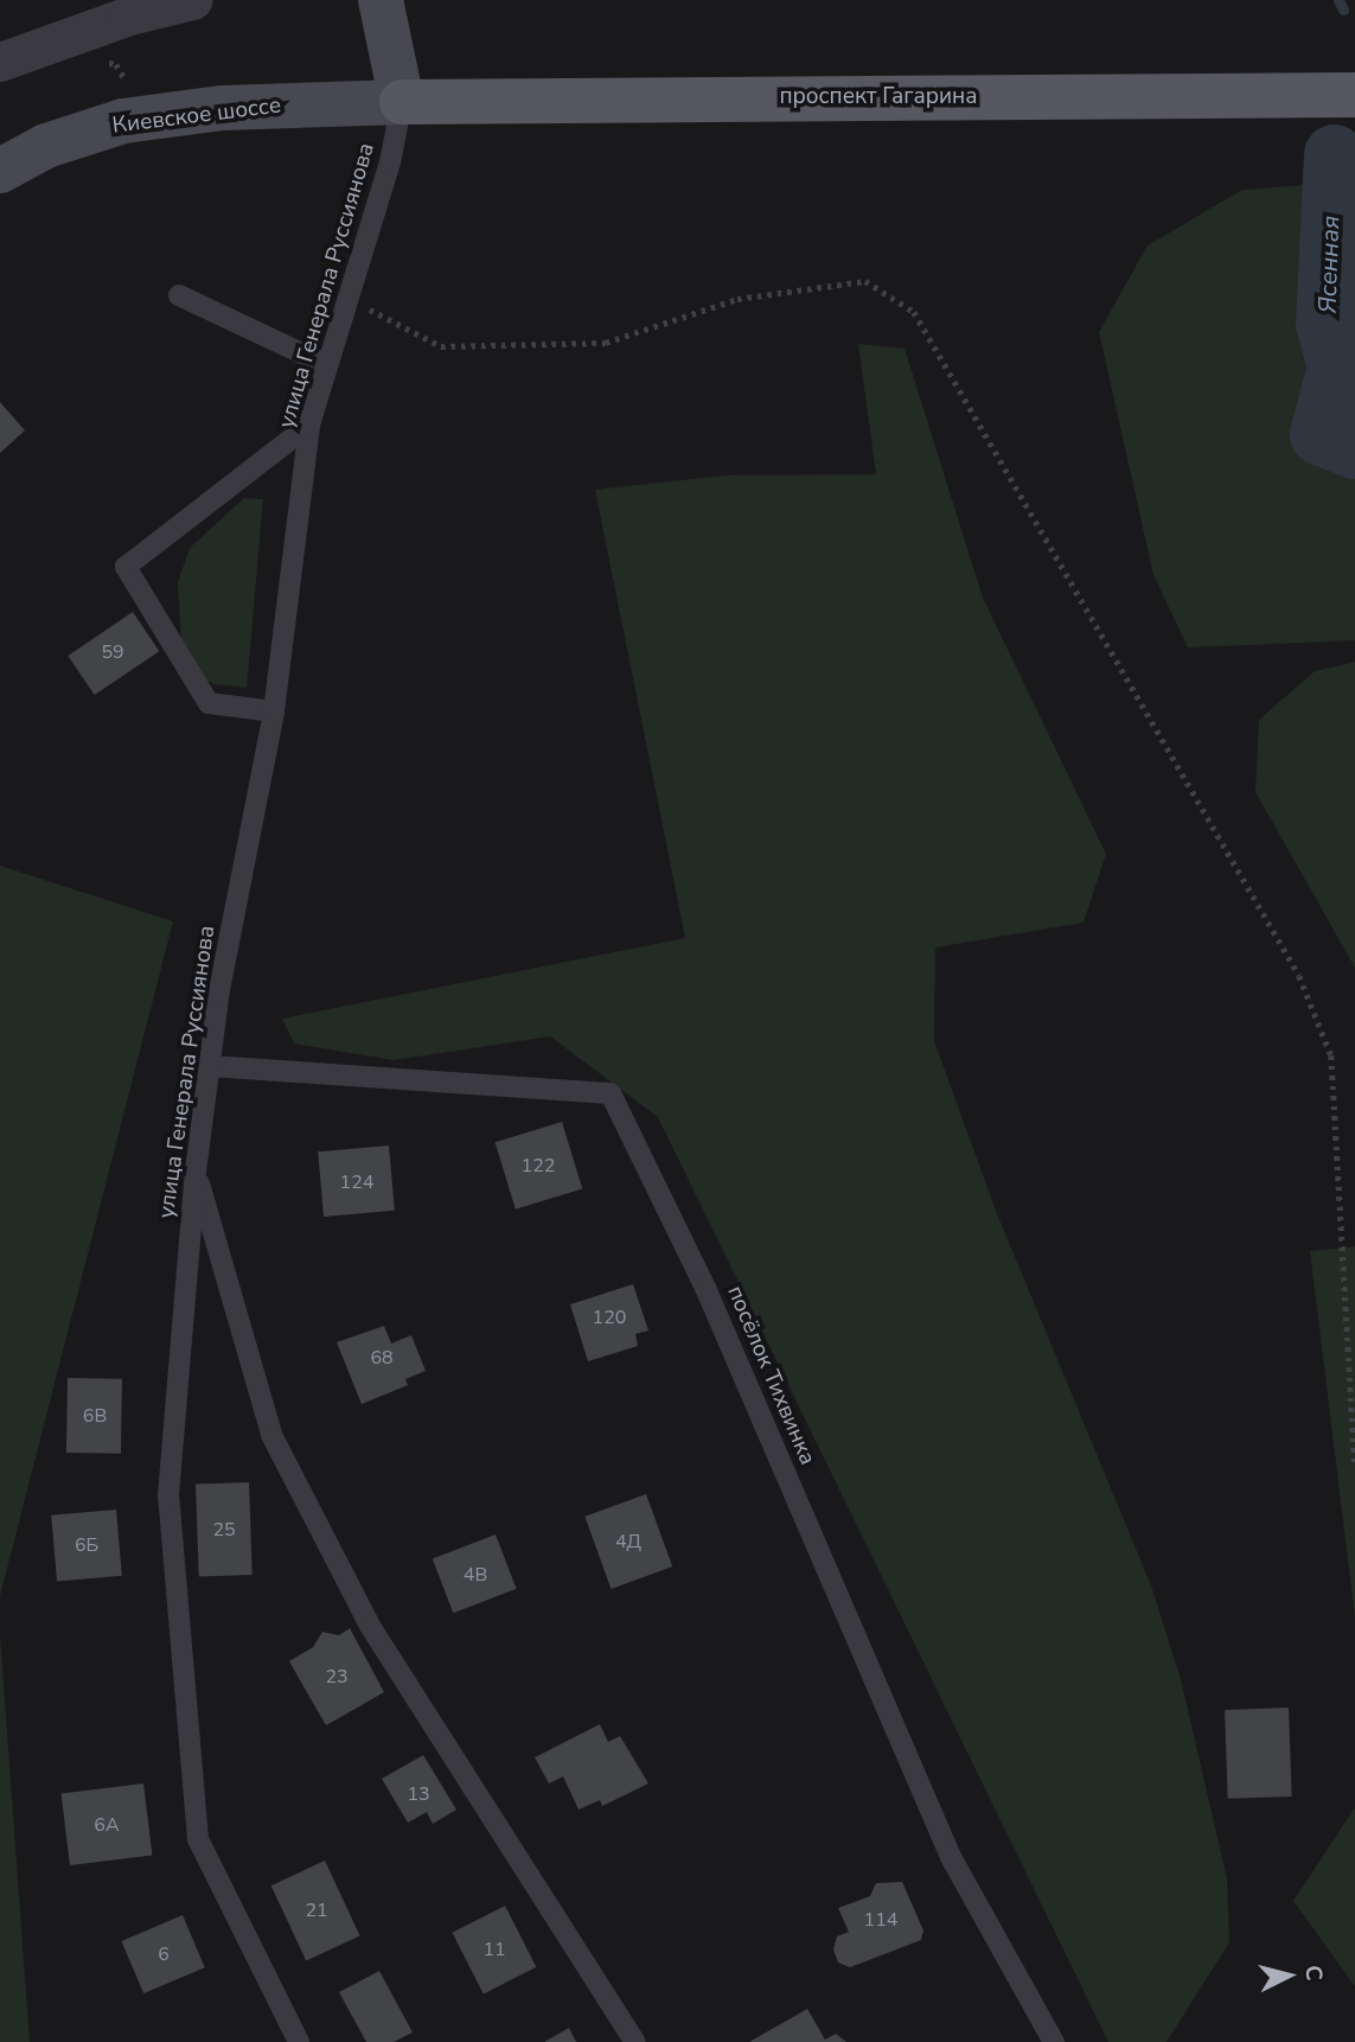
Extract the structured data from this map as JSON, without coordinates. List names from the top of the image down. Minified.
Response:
{"streets":{"main road":["проспект Гагарина","Киевское шоссе"],"lane":["улица Генерала Руссиянова","посёлок Тихвинка"]},"crossings":[["проспект Гагарина","Киевское шоссе"],["проспект Гагарина","улица Генерала Руссиянова"],["Киевское шоссе","улица Генерала Руссиянова"],["улица Генерала Руссиянова","посёлок Тихвинка"]],"water":["Ясенная"],"house_numbers":["59","122","124","120","68","6В","25","4Д","6Б","4В","23","13","6А","21","114","11","6"],"north":"right"}
